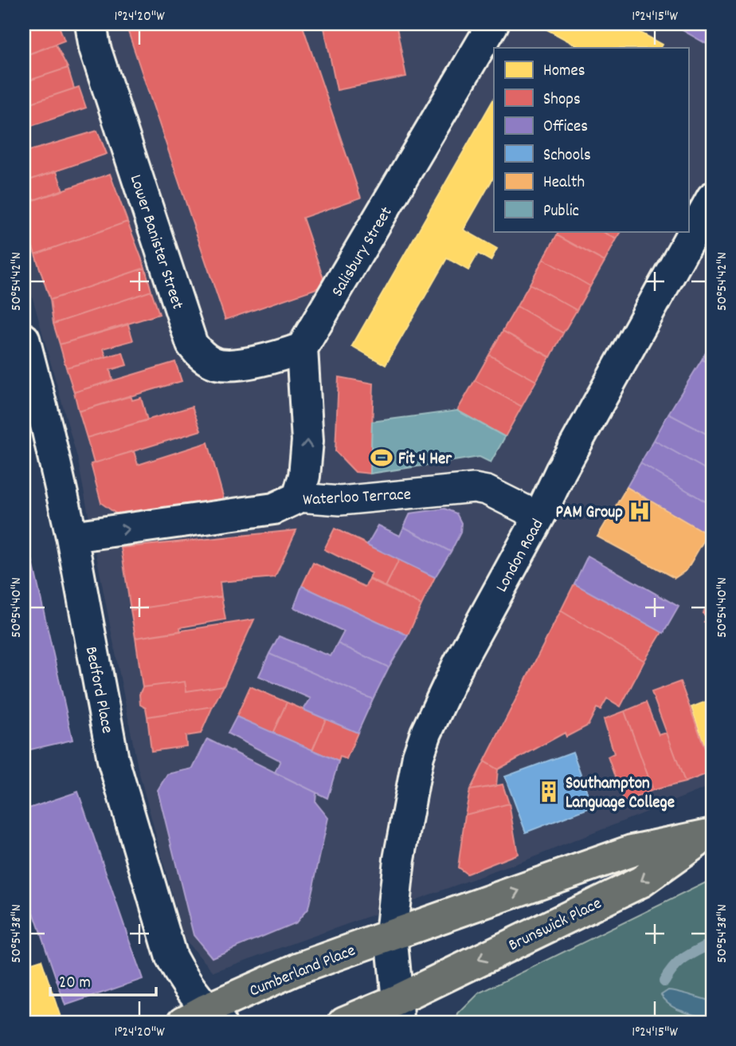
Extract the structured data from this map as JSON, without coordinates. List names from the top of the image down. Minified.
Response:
{"streets":{"main road":["Brunswick Place","Cumberland Place"],"street":["Lower Banister Street","Salisbury Street","Waterloo Terrace","London Road","Bedford Place"]},"crossings":[["Lower Banister Street","Salisbury Street"],["Waterloo Terrace","London Road"],["Waterloo Terrace","Bedford Place"],["London Road","Brunswick Place"],["London Road","Cumberland Place"],["Bedford Place","Cumberland Place"],["Brunswick Place","Cumberland Place"]],"one_way":["Waterloo Terrace"],"places":{"sports":["Fit 4 Her"],"hospital":["PAM Group"],"building":["Southampton Language College"]},"legend":["Homes","Shops","Offices","Schools","Health","Public"],"scale_bar":"20 m","coordinates":["1°24'20\"W","1°24'15\"W","50°54'42\"N","50°54'40\"N","50°54'38\"N"]}
